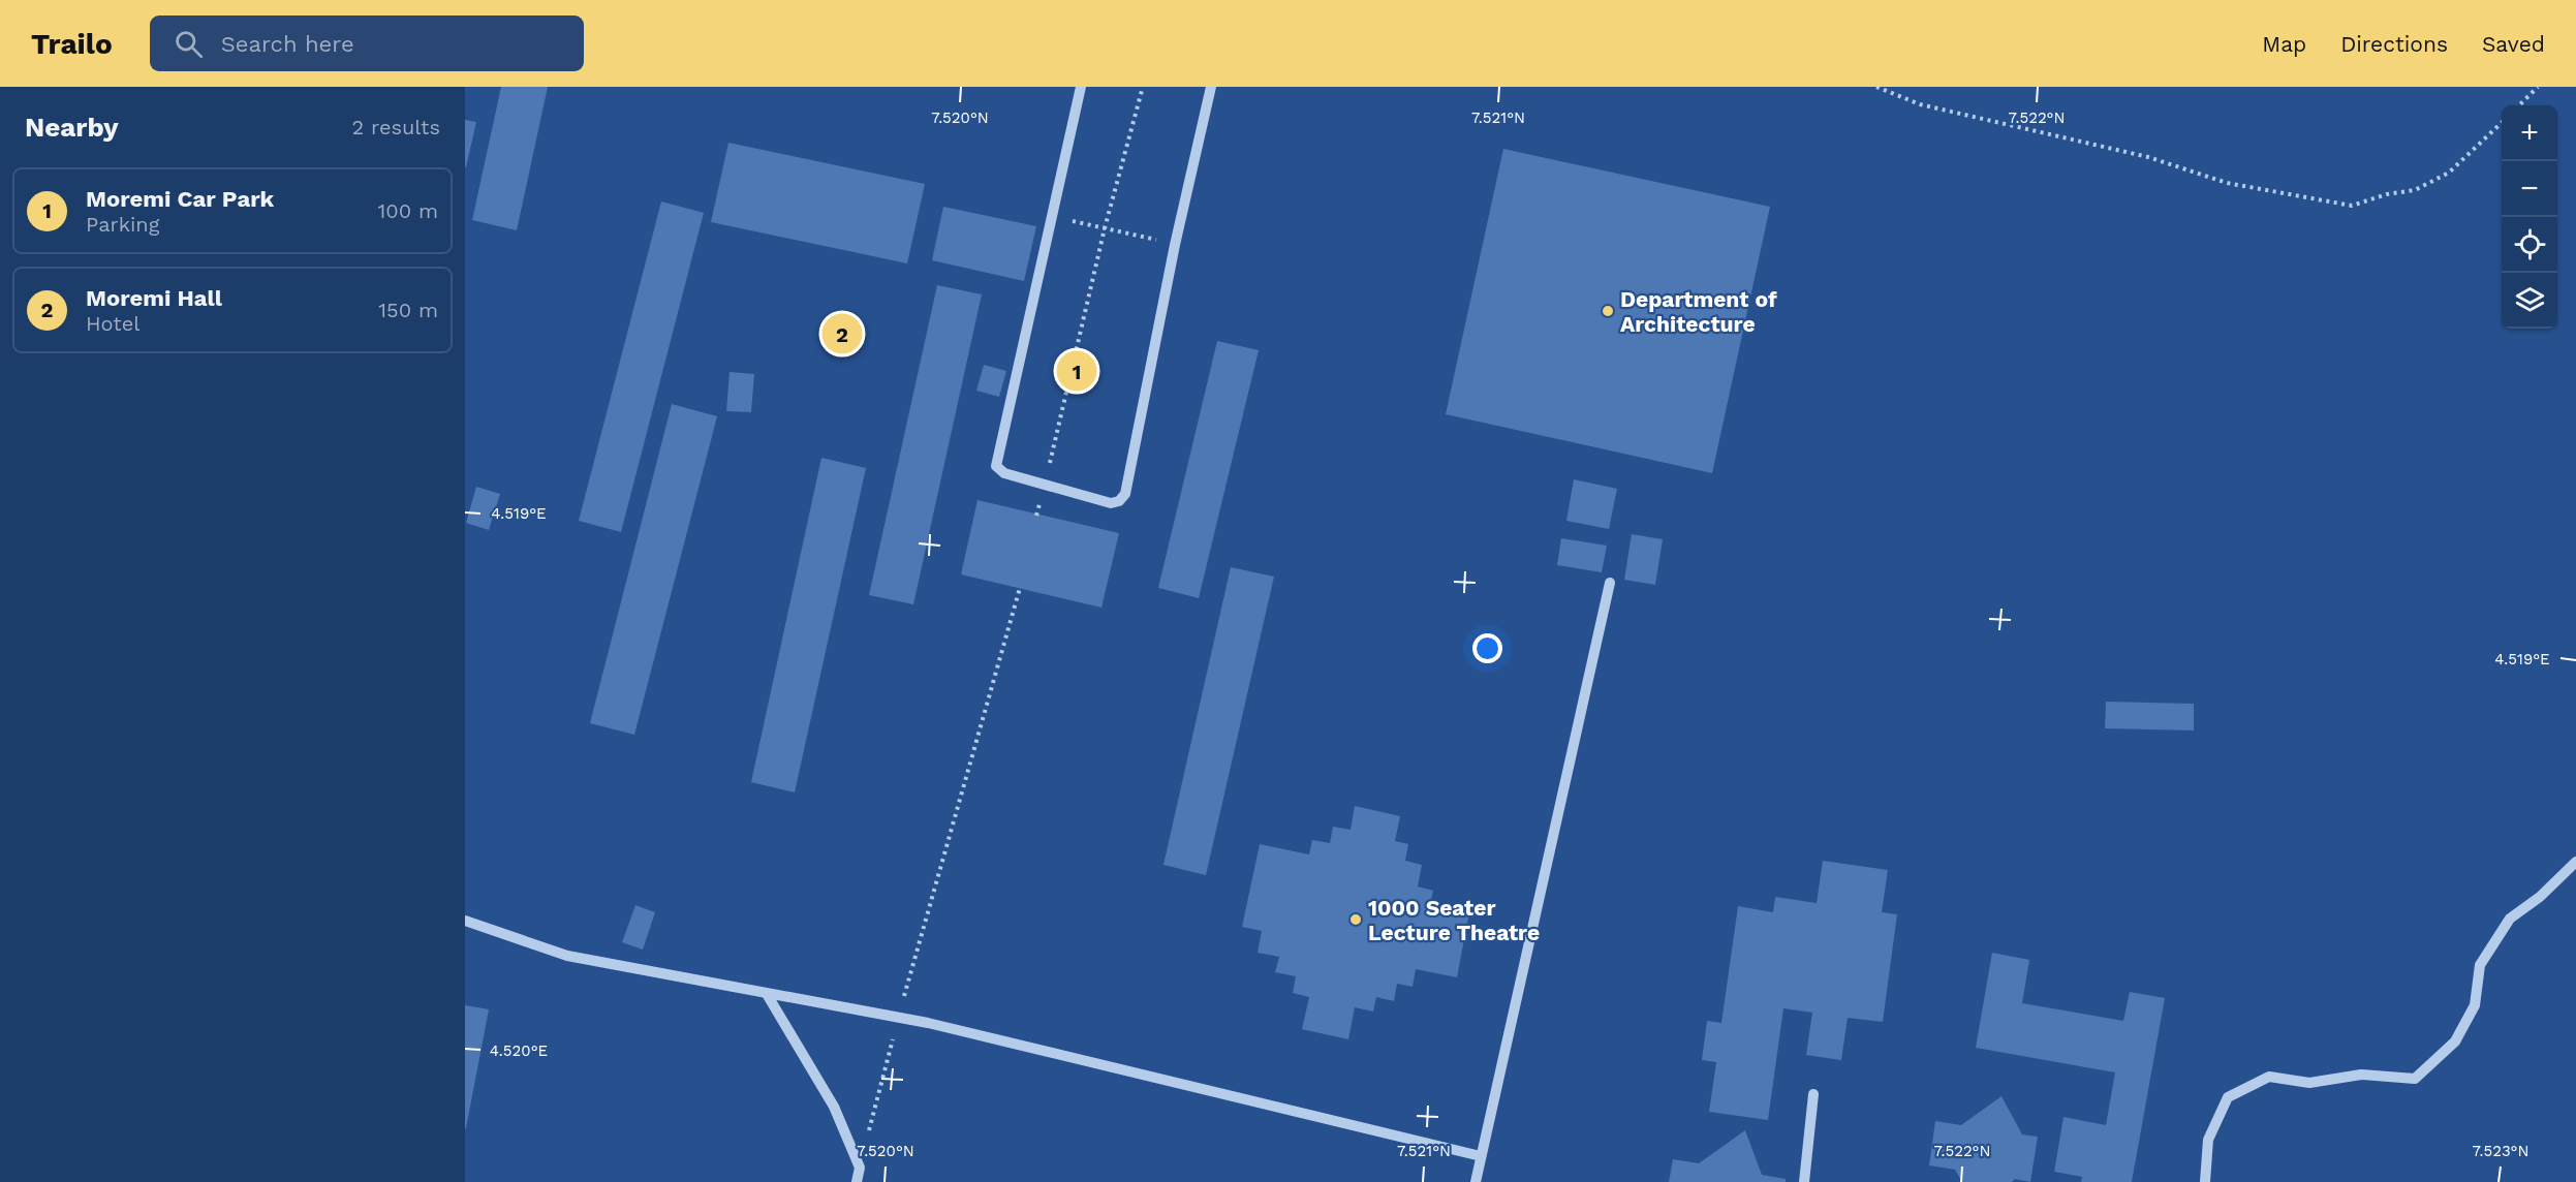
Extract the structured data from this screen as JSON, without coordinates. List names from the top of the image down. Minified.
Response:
{"places":["Department of Architecture","1000 Seater Lecture Theatre"],"page":{"header":"Trailo","search":"Search here","nav":["Map","Directions","Saved"],"heading":["Nearby","2 results"],"map_buttons":["+","−"],"list":[{"mark":"1","name":"Moremi Car Park","note":"Parking","value":"100 m"},{"mark":"2","name":"Moremi Hall","note":"Hotel","value":"150 m"}],"pins":["2","1"]},"coordinates":["7.520°N","7.521°N","7.522°N","4.519°E","4.520°E","7.523°N"]}
